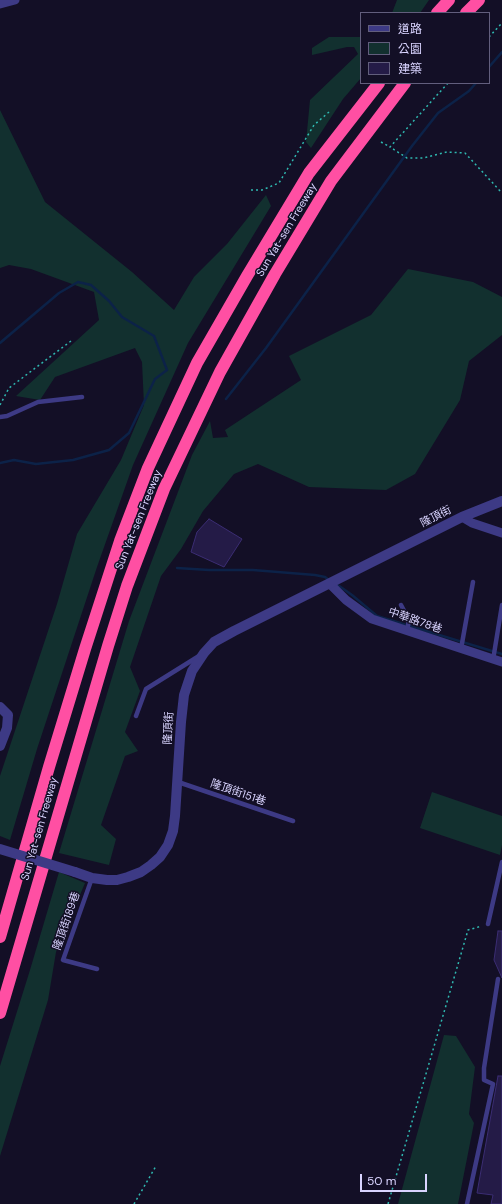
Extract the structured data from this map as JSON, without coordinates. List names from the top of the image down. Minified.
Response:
{"streets":{"highway":["Sun Yat-sen Freeway"],"street":["隆頂街","中華路78巷"],"lane":["隆頂街151巷","隆頂街189巷"]},"crossings":[["隆頂街","中華路78巷"],["隆頂街","隆頂街151巷"],["隆頂街","隆頂街189巷"]],"legend":["道路","公園","建築"],"scale_bar":"50 m"}
